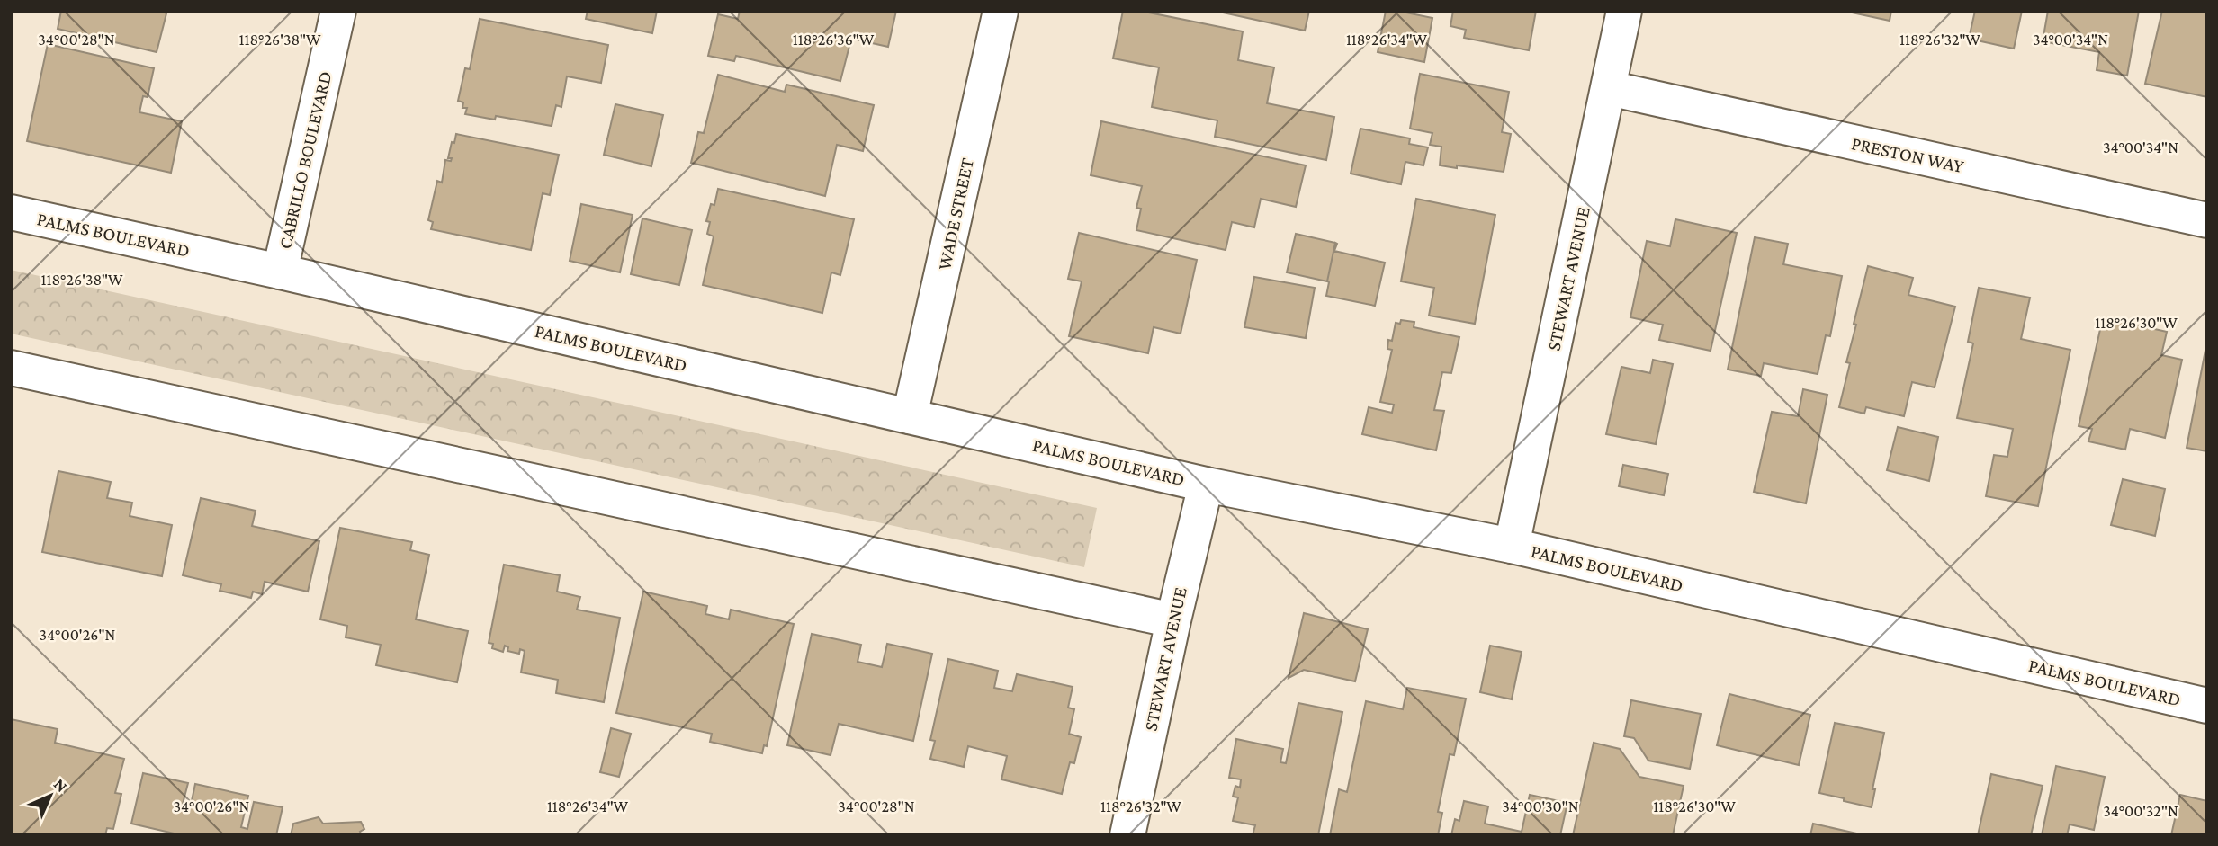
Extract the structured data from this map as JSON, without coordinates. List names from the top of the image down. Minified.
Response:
{"streets":{"street":["PRESTON WAY","CABRILLO BOULEVARD","WADE STREET","PALMS BOULEVARD","STEWART AVENUE"]},"crossings":[["PRESTON WAY","STEWART AVENUE"],["CABRILLO BOULEVARD","PALMS BOULEVARD"],["WADE STREET","PALMS BOULEVARD"],["PALMS BOULEVARD","STEWART AVENUE"]],"north":"top right","coordinates":["34°00'28\"N","118°26'38\"W","118°26'36\"W","118°26'34\"W","118°26'32\"W","34°00'34\"N","118°26'30\"W","34°00'26\"N","34°00'30\"N","34°00'32\"N"]}
